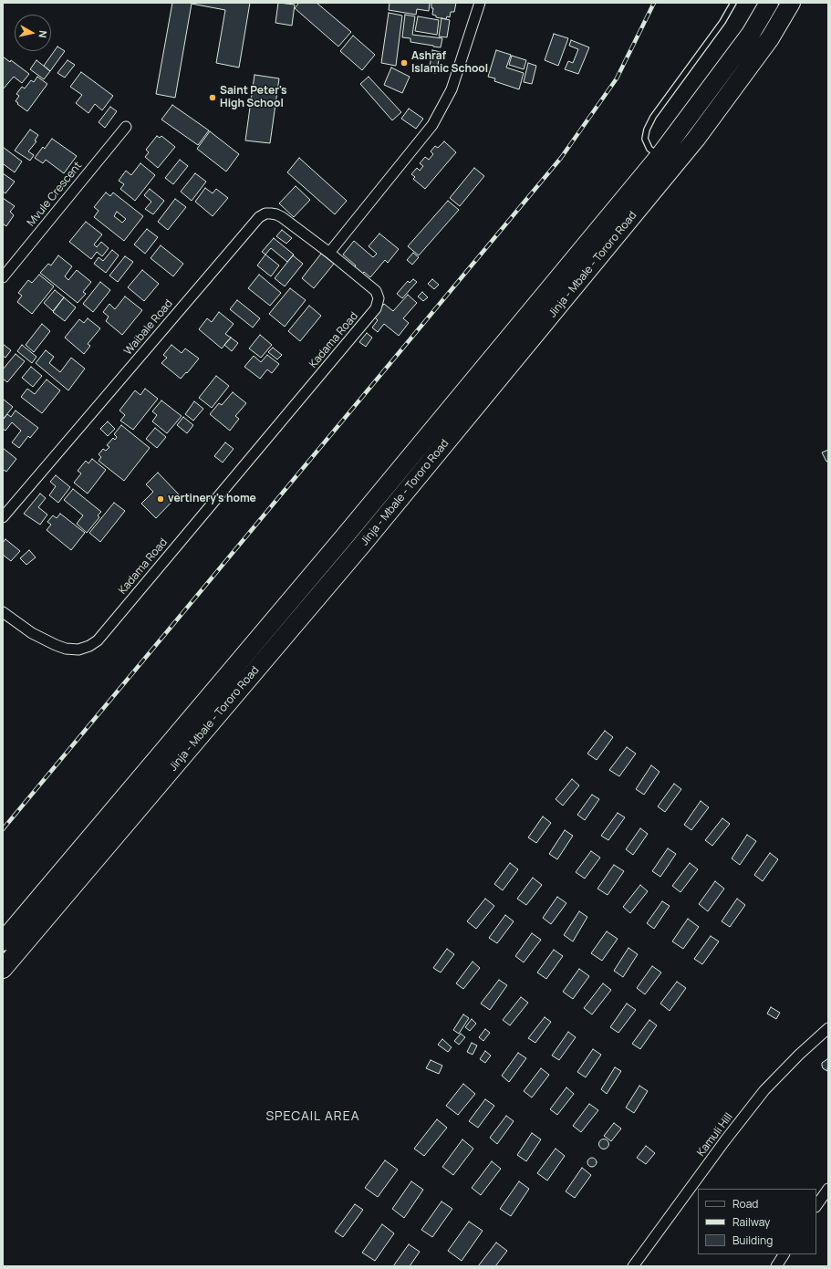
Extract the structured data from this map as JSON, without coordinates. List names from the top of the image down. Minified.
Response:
{"streets":{"highway":["Jinja - Mbale - Tororo Road"],"street":["Mvule Crescent","Waibale Road","Kadama Road","Kamuli Hill"]},"crossings":[["Waibale Road","Kadama Road"]],"districts":["SPECAIL AREA"],"places":["Ashraf Islamic School","Saint Peter's High School","vertinery's home"],"legend":["Road","Railway","Building"],"north":"right"}
